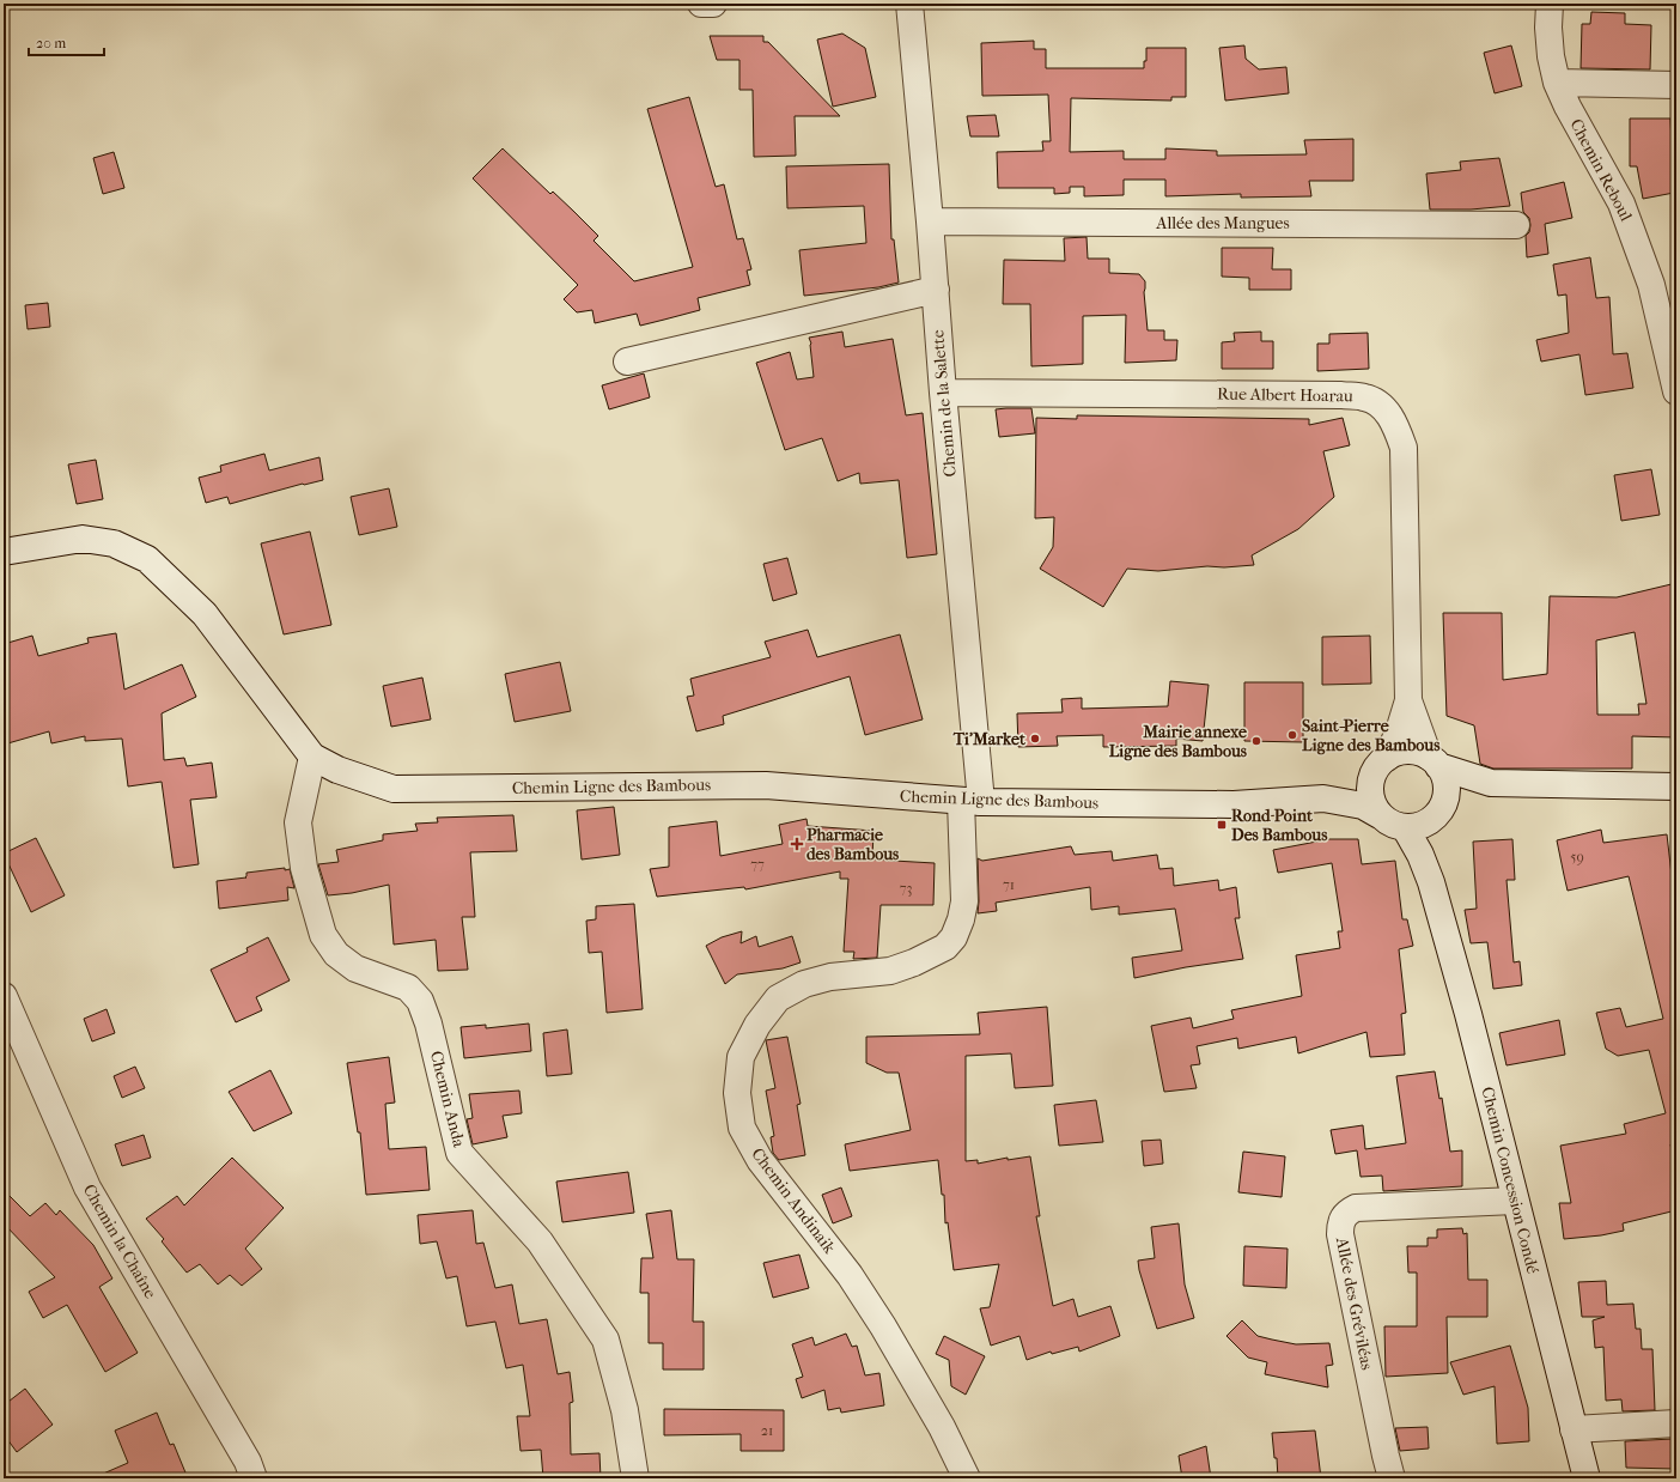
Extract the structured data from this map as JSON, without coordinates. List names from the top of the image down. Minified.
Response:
{"streets":{"street":["Chemin Reboul","Allée des Mangues","Rue Albert Hoarau","Chemin de la Salette","Chemin Ligne des Bambous","Chemin Anda","Chemin Concession Condé","Chemin Andinaik","Chemin la Chaîne","Allée des Gréviléas"]},"crossings":[["Allée des Mangues","Chemin de la Salette"],["Rue Albert Hoarau","Chemin de la Salette"],["Rue Albert Hoarau","Chemin Ligne des Bambous"],["Rue Albert Hoarau","Chemin Concession Condé"],["Chemin de la Salette","Chemin Ligne des Bambous"],["Chemin de la Salette","Chemin Andinaik"],["Chemin Ligne des Bambous","Chemin Anda"],["Chemin Ligne des Bambous","Chemin Concession Condé"],["Chemin Ligne des Bambous","Chemin Andinaik"],["Chemin Concession Condé","Allée des Gréviléas"]],"places":{"other":["Saint-Pierre Ligne des Bambous","Ti'Market","Mairie annexe Ligne des Bambous"],"transit":["Rond Point Des Bambous"],"health":["Pharmacie des Bambous"]},"house_numbers":["59","77","71","73","21"],"scale_bar":"20 m"}
